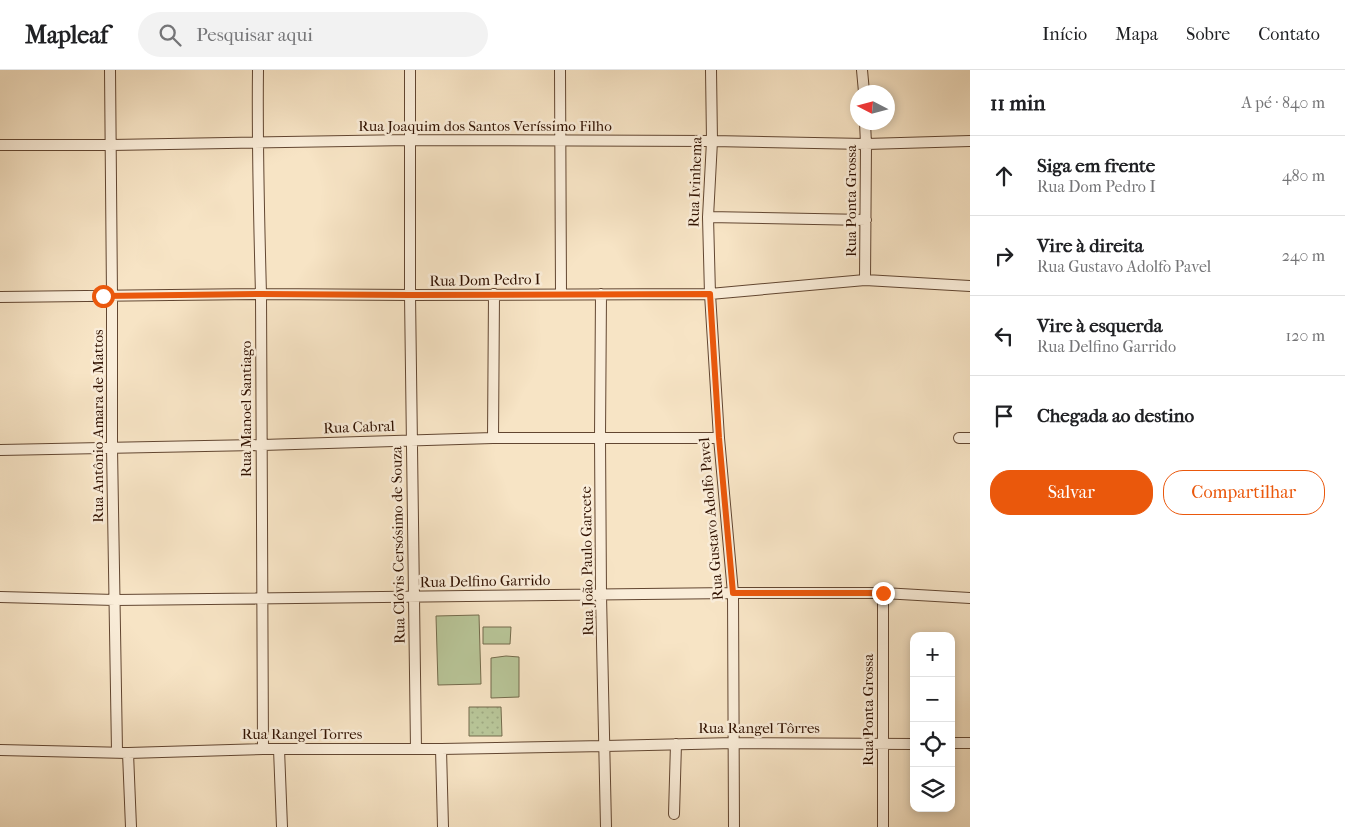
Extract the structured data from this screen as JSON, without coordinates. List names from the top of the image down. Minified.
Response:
{"streets":{"street":["Rua Joaquim dos Santos Veríssimo Filho","Rua Ivinhema","Rua Ponta Grossa","Rua Dom Pedro I","Rua Manoel Santiago","Rua Antônio Amara de Mattos","Rua Cabral","Rua Gustavo Adolfo Pavel","Rua Clóvis Cersósimo de Souza","Rua João Paulo Garcete","Rua Delfino Garrido","Rua Rangel Tôrres","Rua Rangel Torres"]},"crossings":[["Rua Joaquim dos Santos Veríssimo Filho","Rua Ivinhema"],["Rua Joaquim dos Santos Veríssimo Filho","Rua Ponta Grossa"],["Rua Joaquim dos Santos Veríssimo Filho","Rua Manoel Santiago"],["Rua Joaquim dos Santos Veríssimo Filho","Rua Antônio Amara de Mattos"],["Rua Joaquim dos Santos Veríssimo Filho","Rua Clóvis Cersósimo de Souza"],["Rua Ivinhema","Rua Dom Pedro I"],["Rua Ivinhema","Rua Gustavo Adolfo Pavel"],["Rua Ponta Grossa","Rua Dom Pedro I"],["Rua Ponta Grossa","Rua Delfino Garrido"],["Rua Ponta Grossa","Rua Rangel Tôrres"],["Rua Dom Pedro I","Rua Manoel Santiago"],["Rua Dom Pedro I","Rua Antônio Amara de Mattos"],["Rua Dom Pedro I","Rua Gustavo Adolfo Pavel"],["Rua Dom Pedro I","Rua Clóvis Cersósimo de Souza"],["Rua Dom Pedro I","Rua João Paulo Garcete"],["Rua Manoel Santiago","Rua Cabral"],["Rua Manoel Santiago","Rua Delfino Garrido"],["Rua Manoel Santiago","Rua Rangel Torres"],["Rua Antônio Amara de Mattos","Rua Cabral"],["Rua Antônio Amara de Mattos","Rua Delfino Garrido"],["Rua Antônio Amara de Mattos","Rua Rangel Torres"],["Rua Cabral","Rua Gustavo Adolfo Pavel"],["Rua Cabral","Rua Clóvis Cersósimo de Souza"],["Rua Cabral","Rua João Paulo Garcete"],["Rua Gustavo Adolfo Pavel","Rua Delfino Garrido"],["Rua Gustavo Adolfo Pavel","Rua Rangel Tôrres"],["Rua Clóvis Cersósimo de Souza","Rua Delfino Garrido"],["Rua Clóvis Cersósimo de Souza","Rua Rangel Torres"],["Rua João Paulo Garcete","Rua Delfino Garrido"],["Rua João Paulo Garcete","Rua Rangel Tôrres"],["Rua João Paulo Garcete","Rua Rangel Torres"],["Rua Rangel Tôrres","Rua Rangel Torres"]],"north":"left","page":{"header":"Mapleaf","search":"Pesquisar aqui","nav":["Início","Mapa","Sobre","Contato"],"heading":["11 min","A pé · 840 m"],"list":[["Siga em frente","Rua Dom Pedro I","480 m"],["Vire à direita","Rua Gustavo Adolfo Pavel","240 m"],["Vire à esquerda","Rua Delfino Garrido","120 m"],"Chegada ao destino"],"buttons":["Salvar","Compartilhar"],"map_buttons":["+","−"]}}
